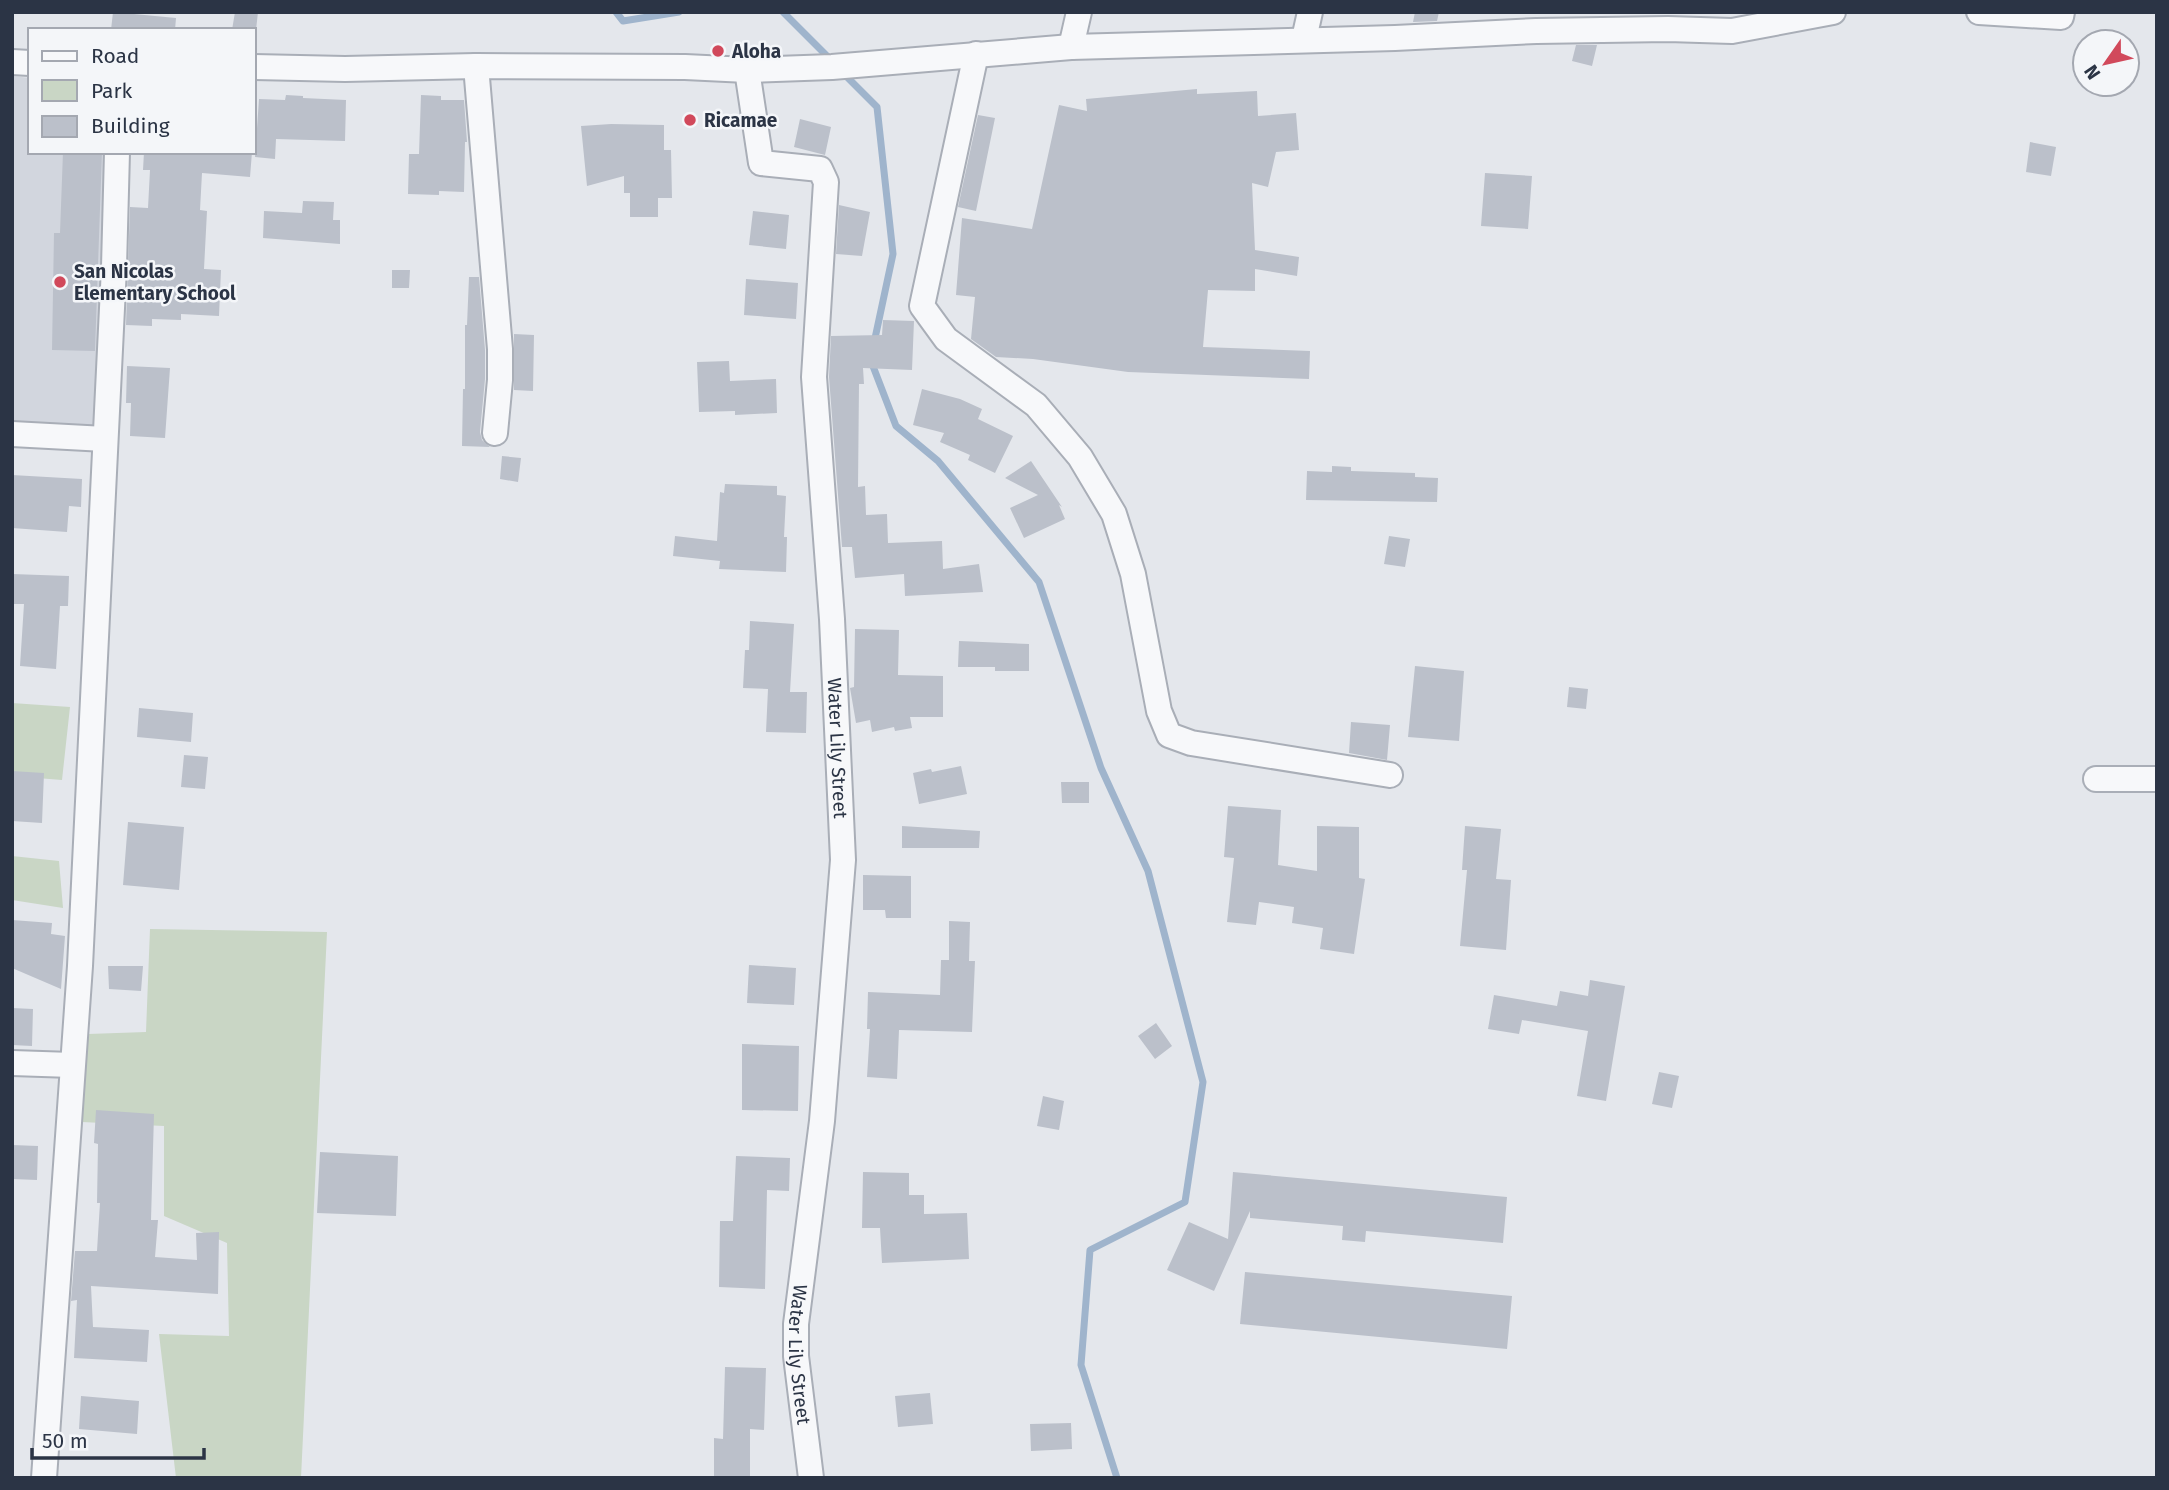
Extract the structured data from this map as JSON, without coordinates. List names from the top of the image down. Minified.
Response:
{"streets":{"street":["Water Lily Street"]},"places":["Aloha","Ricamae","San Nicolas Elementary School"],"legend":["Road","Park","Building"],"scale_bar":"50 m","north":"bottom left"}
